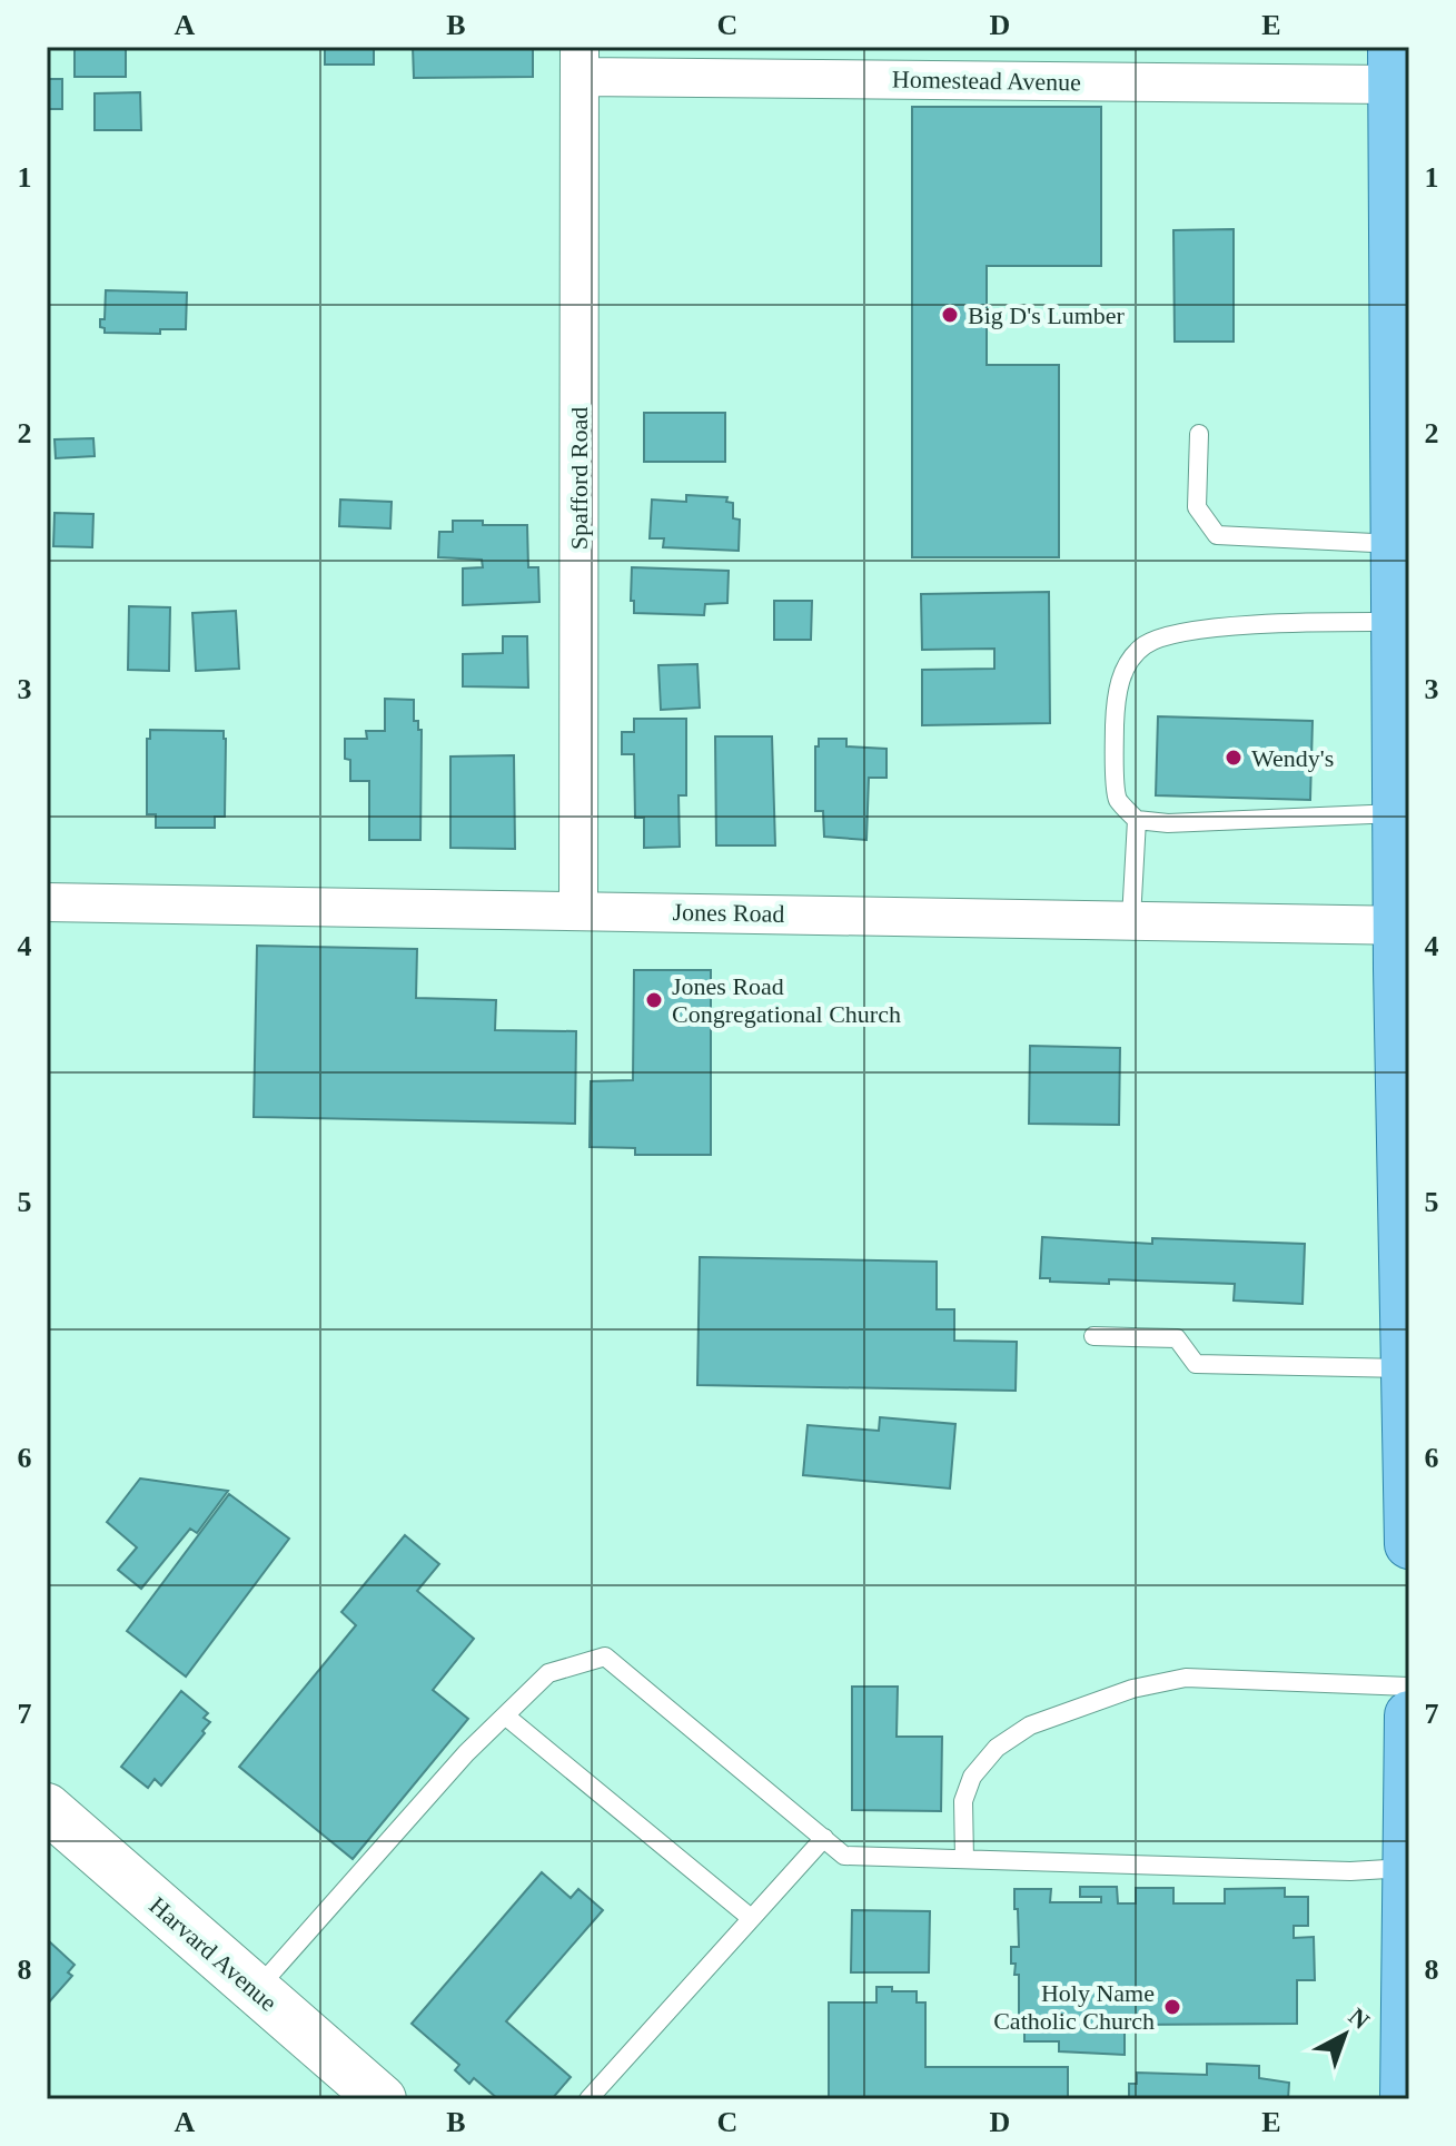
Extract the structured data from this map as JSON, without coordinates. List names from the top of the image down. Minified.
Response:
{"streets":{"main road":["Harvard Avenue"],"street":["Homestead Avenue","Spafford Road","Jones Road"]},"crossings":[["Homestead Avenue","Spafford Road"],["Spafford Road","Jones Road"]],"places":["Big D's Lumber","Wendy's","Jones Road Congregational Church","Holy Name Catholic Church"],"north":"top right","grid":{"columns":["A","B","C","D","E"],"rows":["1","2","3","4","5","6","7","8"]}}
